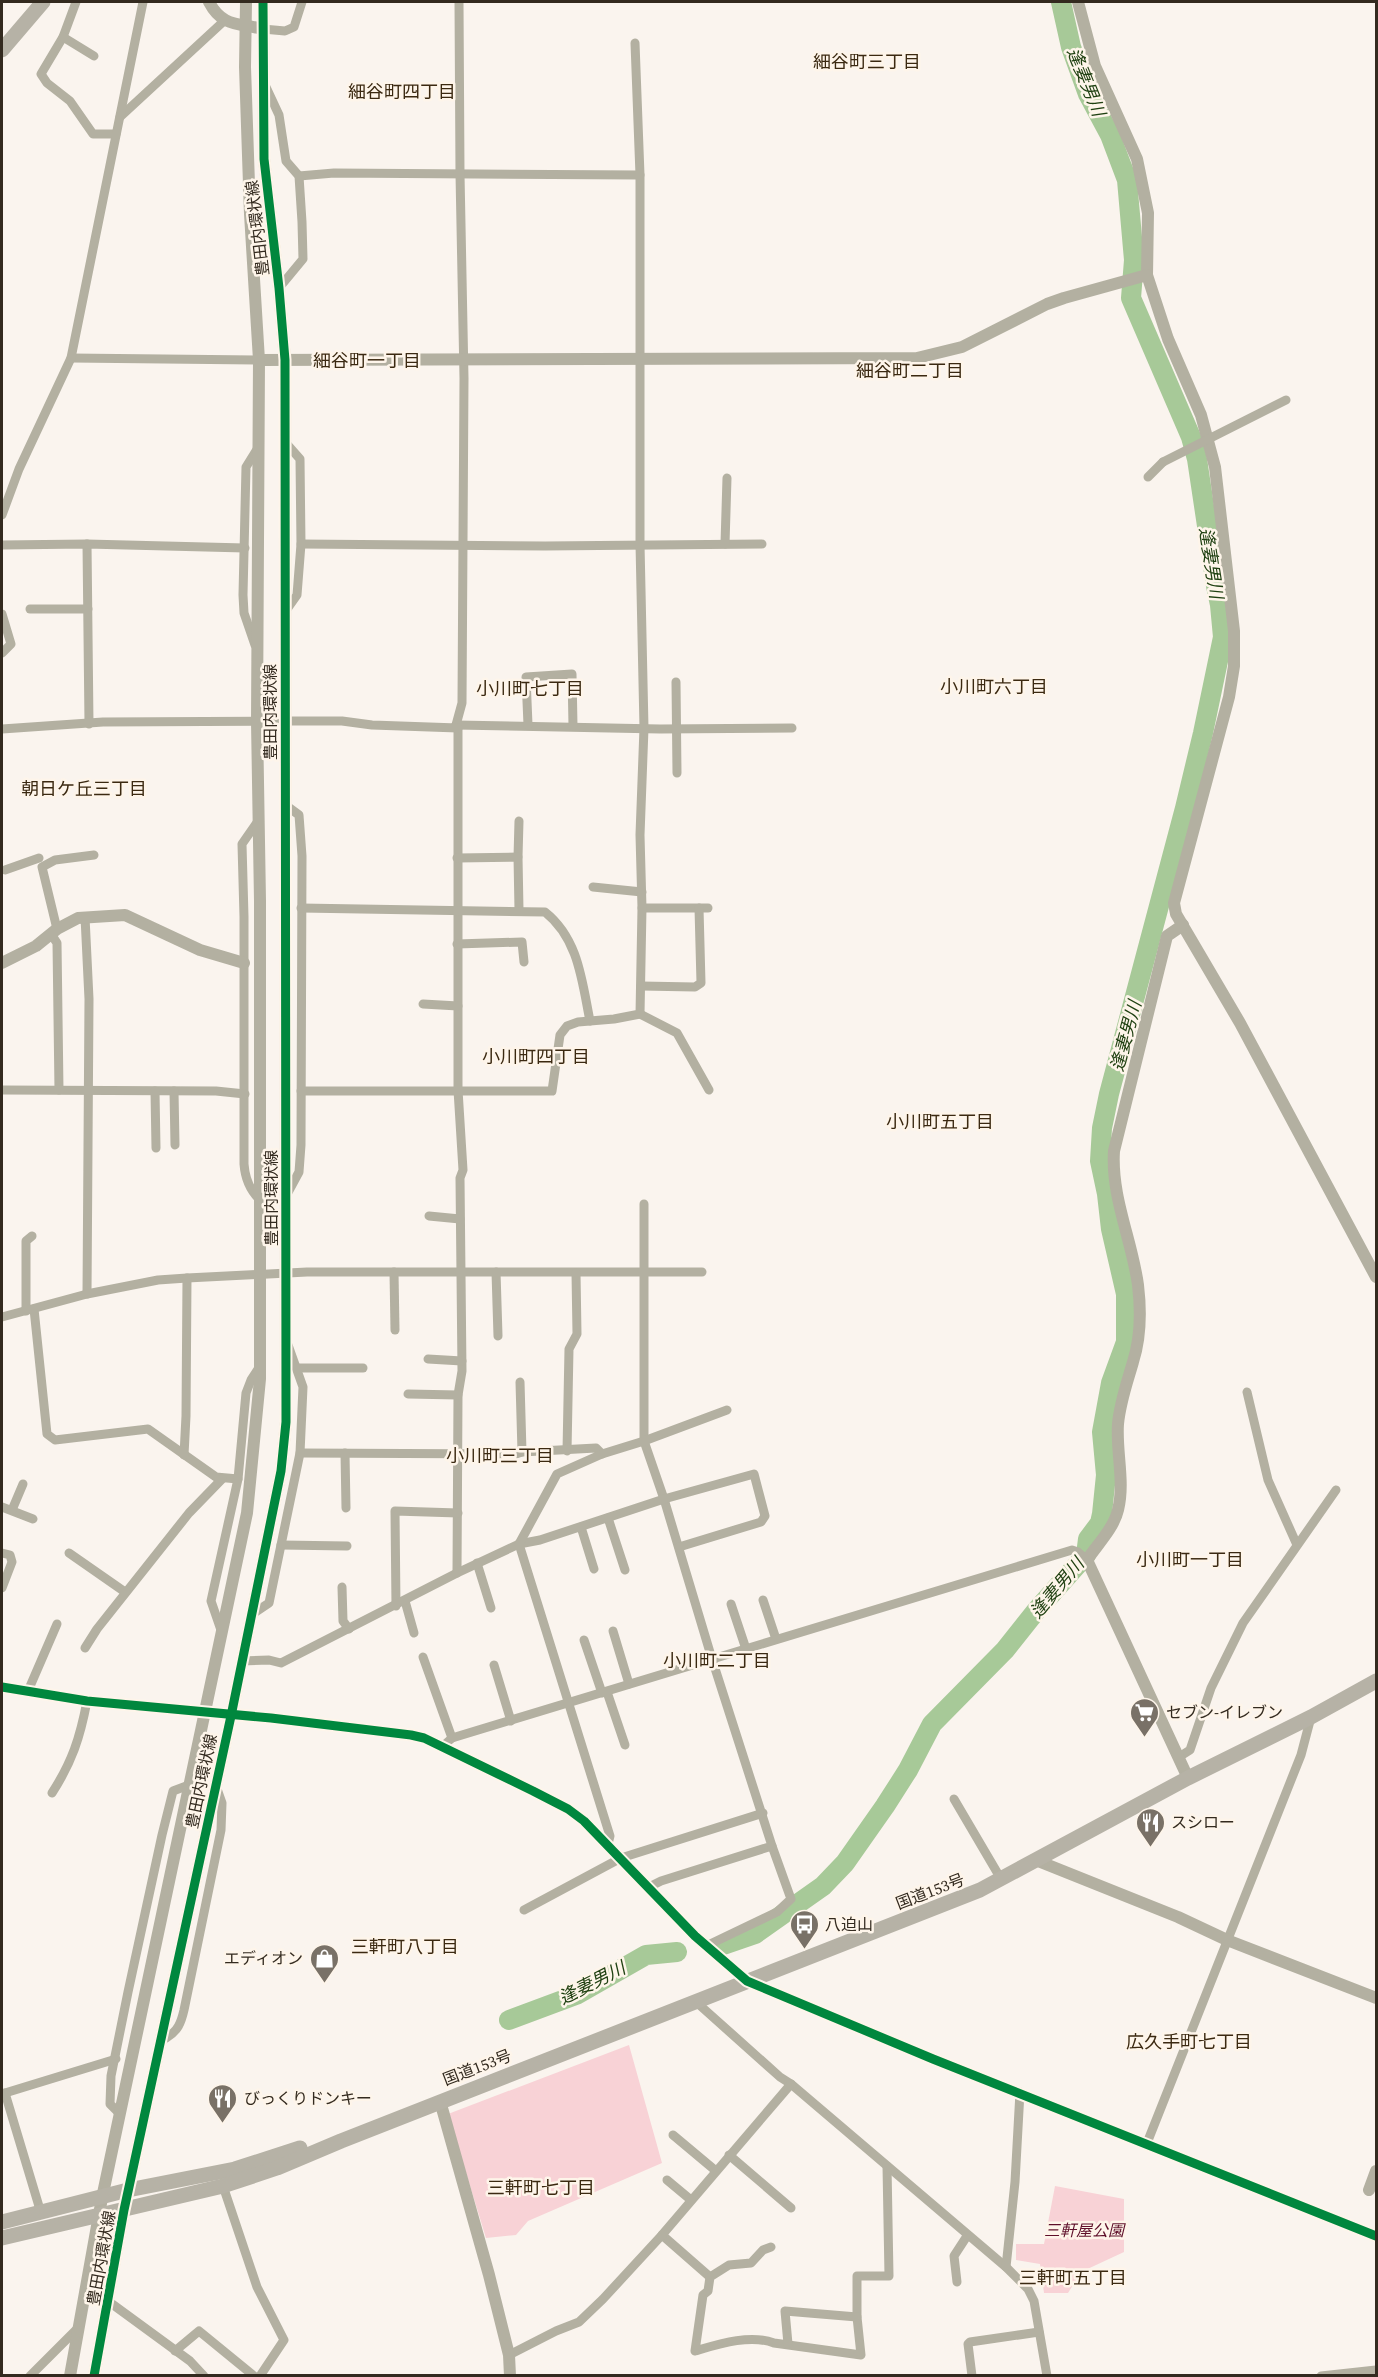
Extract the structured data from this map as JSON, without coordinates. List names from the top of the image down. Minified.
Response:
{"streets":{"highway":["国道153号"],"street":["豊田内環状線"]},"crossings":[["豊田内環状線","国道153号"]],"districts":["細谷町三丁目","細谷町四丁目","細谷町一丁目","細谷町二丁目","小川町六丁目","小川町七丁目","朝日ケ丘三丁目","小川町四丁目","小川町五丁目","小川町三丁目","小川町一丁目","小川町二丁目","三軒町八丁目","広久手町七丁目","三軒町七丁目","三軒町五丁目"],"water":["逢妻男川"],"parks":["三軒屋公園"],"places":{"supermarket":["セブン-イレブン"],"restaurant":["スシロー","びっくりドンキー"],"bus stop":["八迫山"],"shop":["エディオン"]}}
